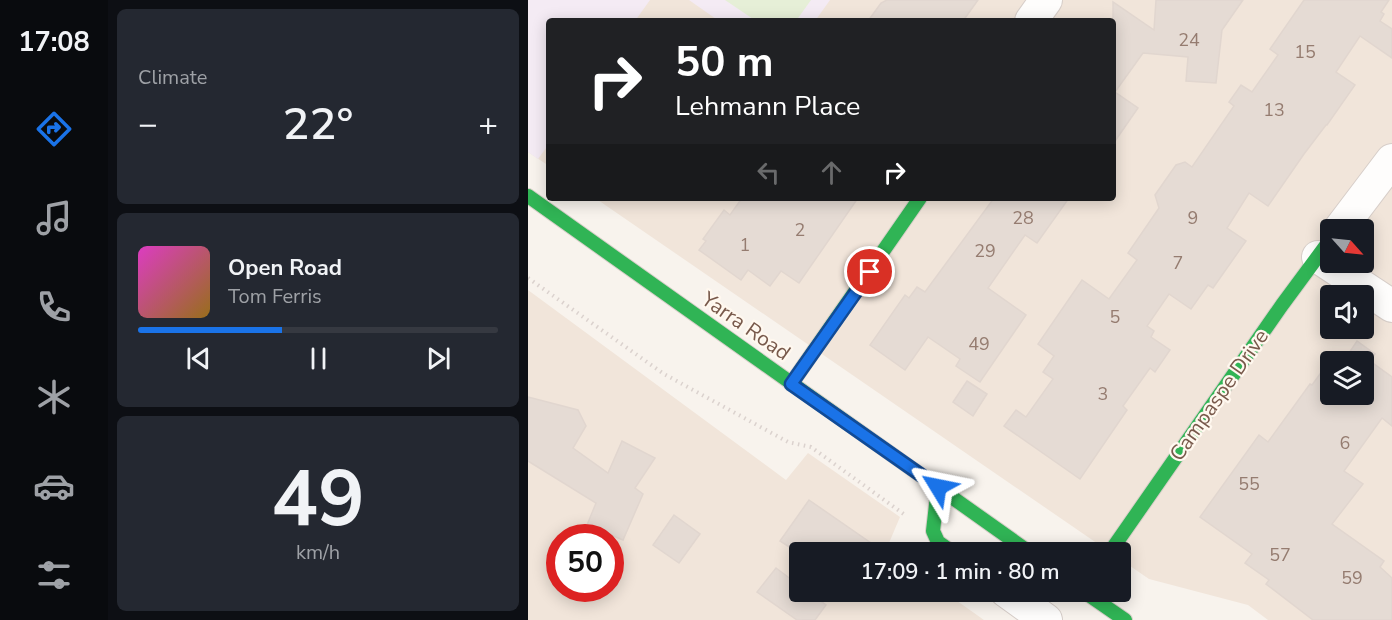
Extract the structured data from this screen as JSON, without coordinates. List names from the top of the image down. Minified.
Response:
{"streets":{"main road":["Yarra Road","Campaspe Drive"]},"house_numbers":["24","15","13","28","9","2","1","29","7","5","49","3","6","55","57","59"],"north":"bottom right","page":{"tabs":"17:08","tile":["Climate",["49","km/h"]],"turn":["50 m","Lehmann Place"],"heat":["−","22°","+"],"song":["Open Road","Tom Ferris"],"limit":"50","trip":"17:09 · 1 min · 80 m"}}
